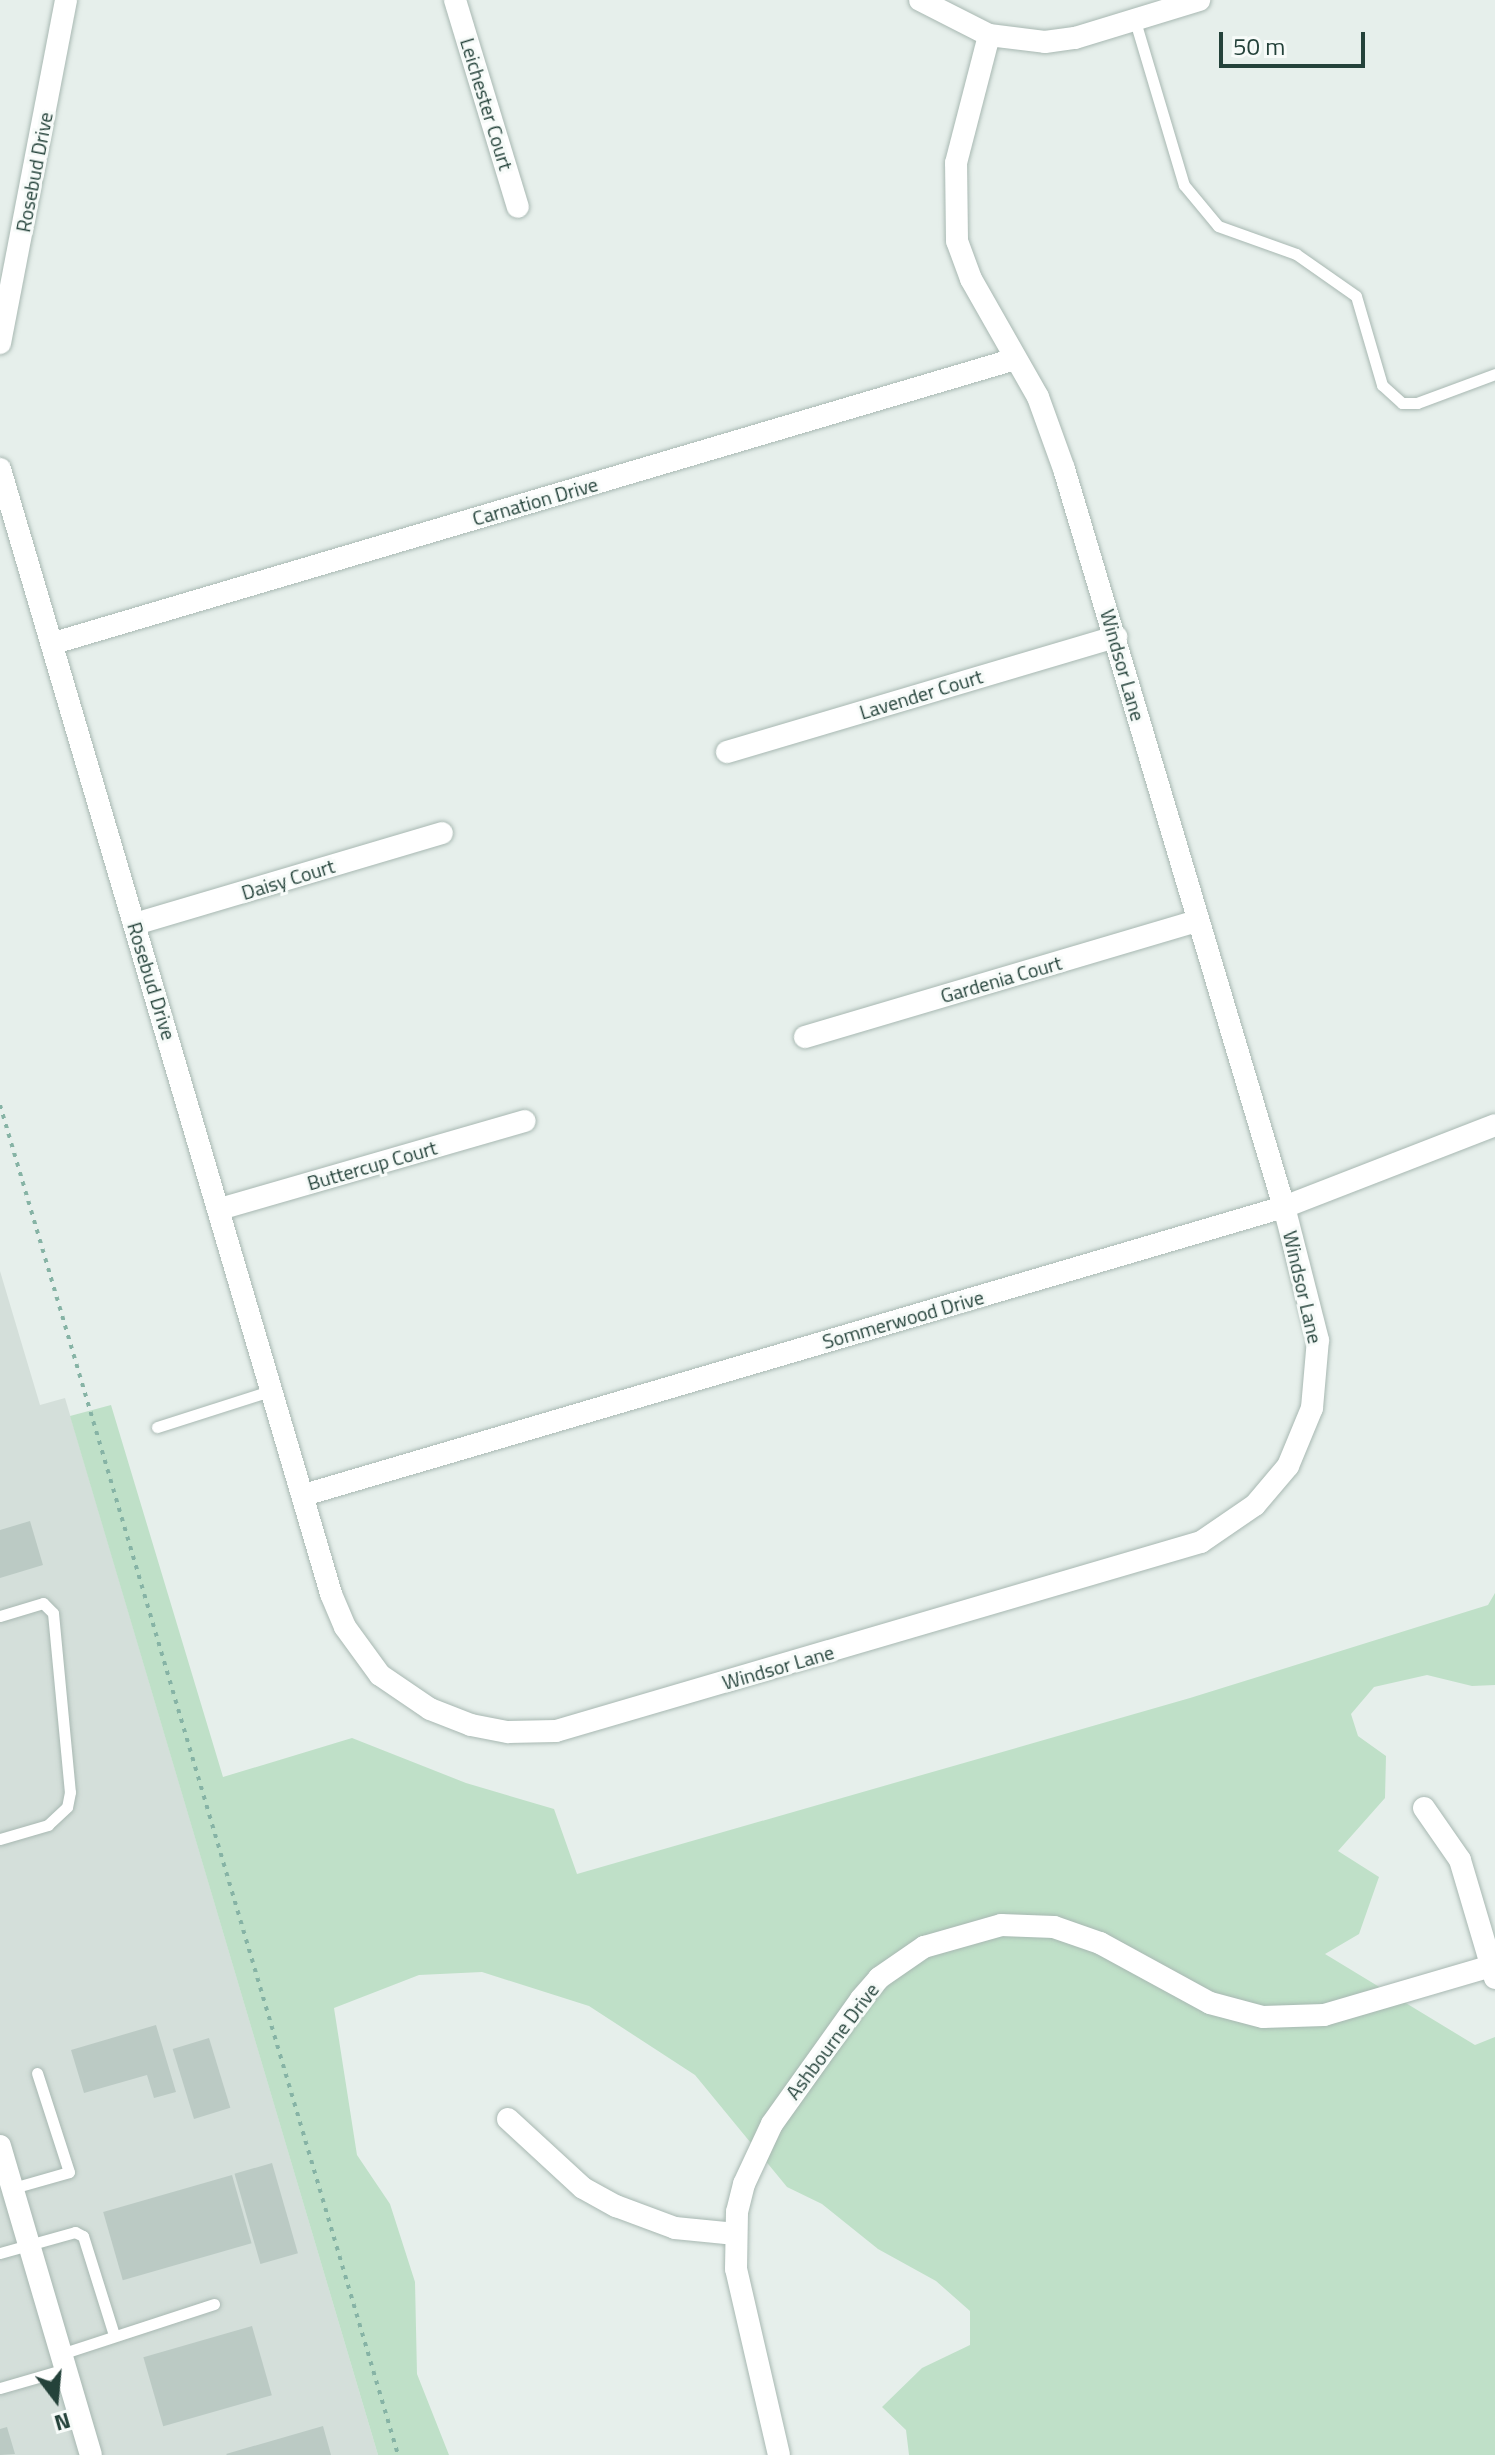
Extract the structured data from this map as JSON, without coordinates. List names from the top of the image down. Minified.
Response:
{"streets":{"street":["Leichester Court","Rosebud Drive","Carnation Drive","Windsor Lane","Lavender Court","Daisy Court","Gardenia Court","Buttercup Court","Sommerwood Drive","Ashbourne Drive"]},"crossings":[["Rosebud Drive","Carnation Drive"],["Rosebud Drive","Windsor Lane"],["Rosebud Drive","Daisy Court"],["Rosebud Drive","Buttercup Court"],["Rosebud Drive","Sommerwood Drive"],["Carnation Drive","Windsor Lane"],["Windsor Lane","Lavender Court"],["Windsor Lane","Gardenia Court"],["Windsor Lane","Sommerwood Drive"]],"scale_bar":"50 m","north":"bottom"}
